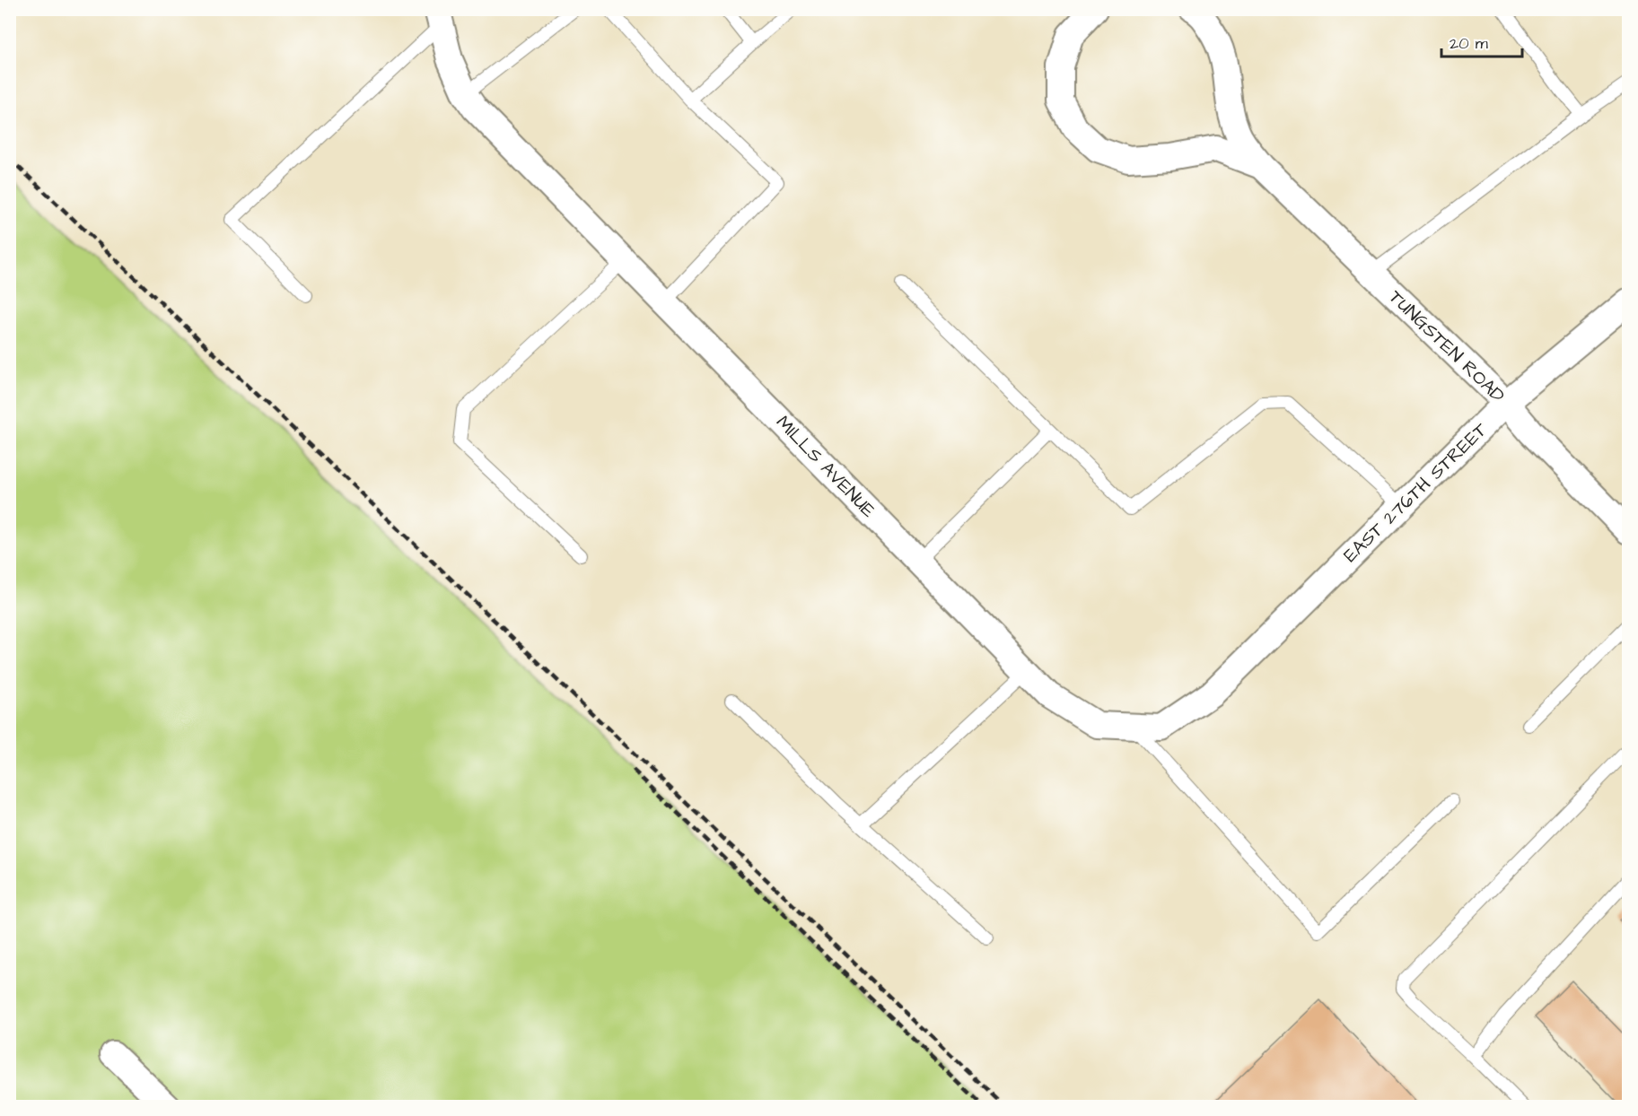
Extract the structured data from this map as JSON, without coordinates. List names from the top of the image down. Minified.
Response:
{"streets":{"street":["TUNGSTEN ROAD","MILLS AVENUE","EAST 276TH STREET"]},"crossings":[["TUNGSTEN ROAD","EAST 276TH STREET"],["MILLS AVENUE","EAST 276TH STREET"]],"scale_bar":"20 m"}
